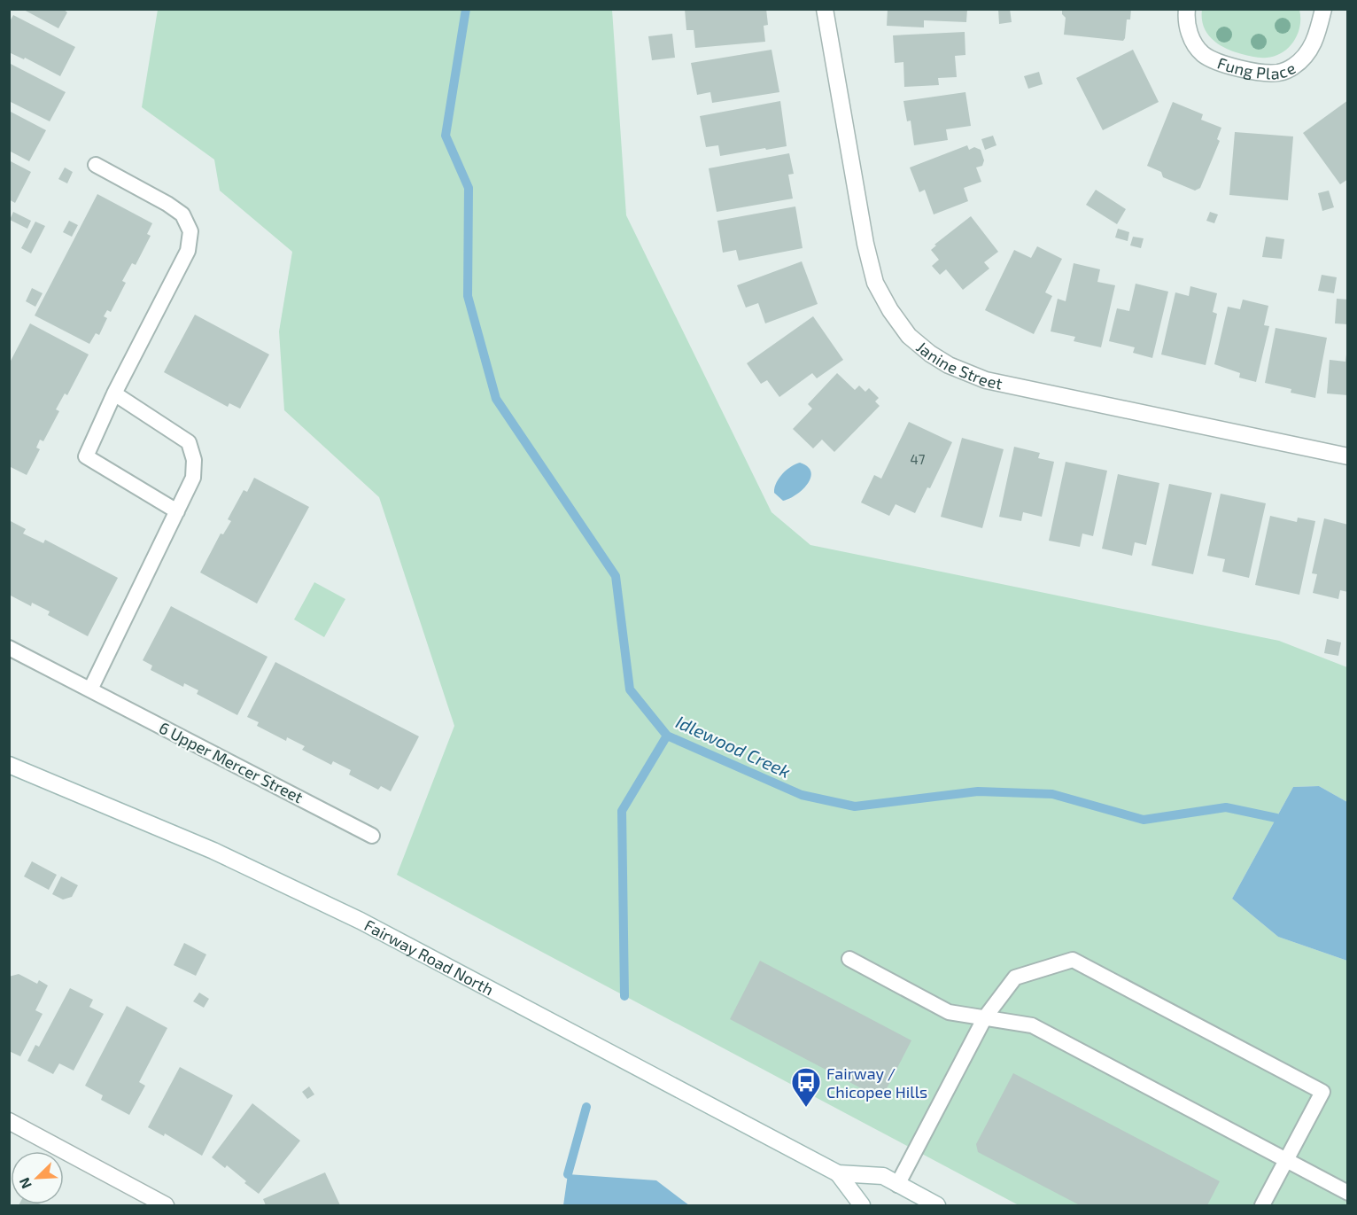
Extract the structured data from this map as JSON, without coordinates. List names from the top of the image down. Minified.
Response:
{"streets":{"street":["Fung Place","Janine Street","Fairway Road North"],"lane":["6 Upper Mercer Street"]},"water":["Idlewood Creek"],"places":{"bus stop":["Fairway / Chicopee Hills"]},"house_numbers":["47"],"north":"bottom left"}
